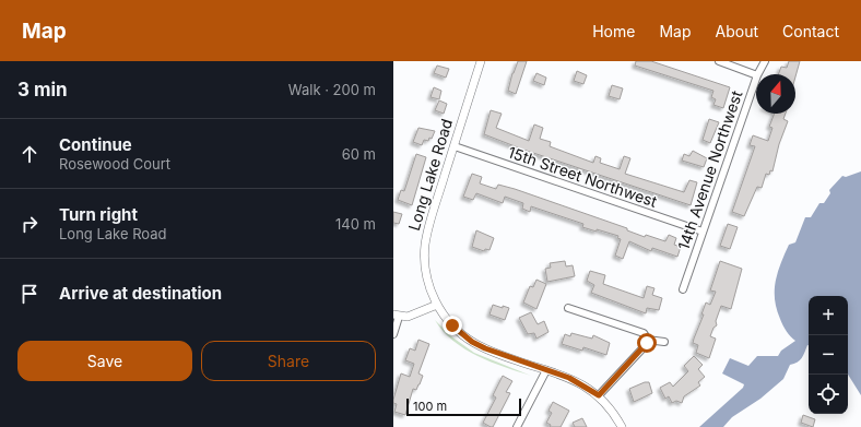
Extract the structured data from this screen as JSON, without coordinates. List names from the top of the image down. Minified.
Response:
{"streets":{"street":["14th Avenue Northwest","Long Lake Road","15th Street Northwest"]},"crossings":[["14th Avenue Northwest","15th Street Northwest"],["Long Lake Road","15th Street Northwest"]],"scale_bar":"100 m","north":"top","page":{"header":"Map","nav":["Home","Map","About","Contact"],"heading":["3 min","Walk · 200 m"],"list":[["Continue","Rosewood Court","60 m"],["Turn right","Long Lake Road","140 m"],"Arrive at destination"],"map_buttons":["+","−"],"buttons":["Save","Share"],"scale":"100 m"}}
